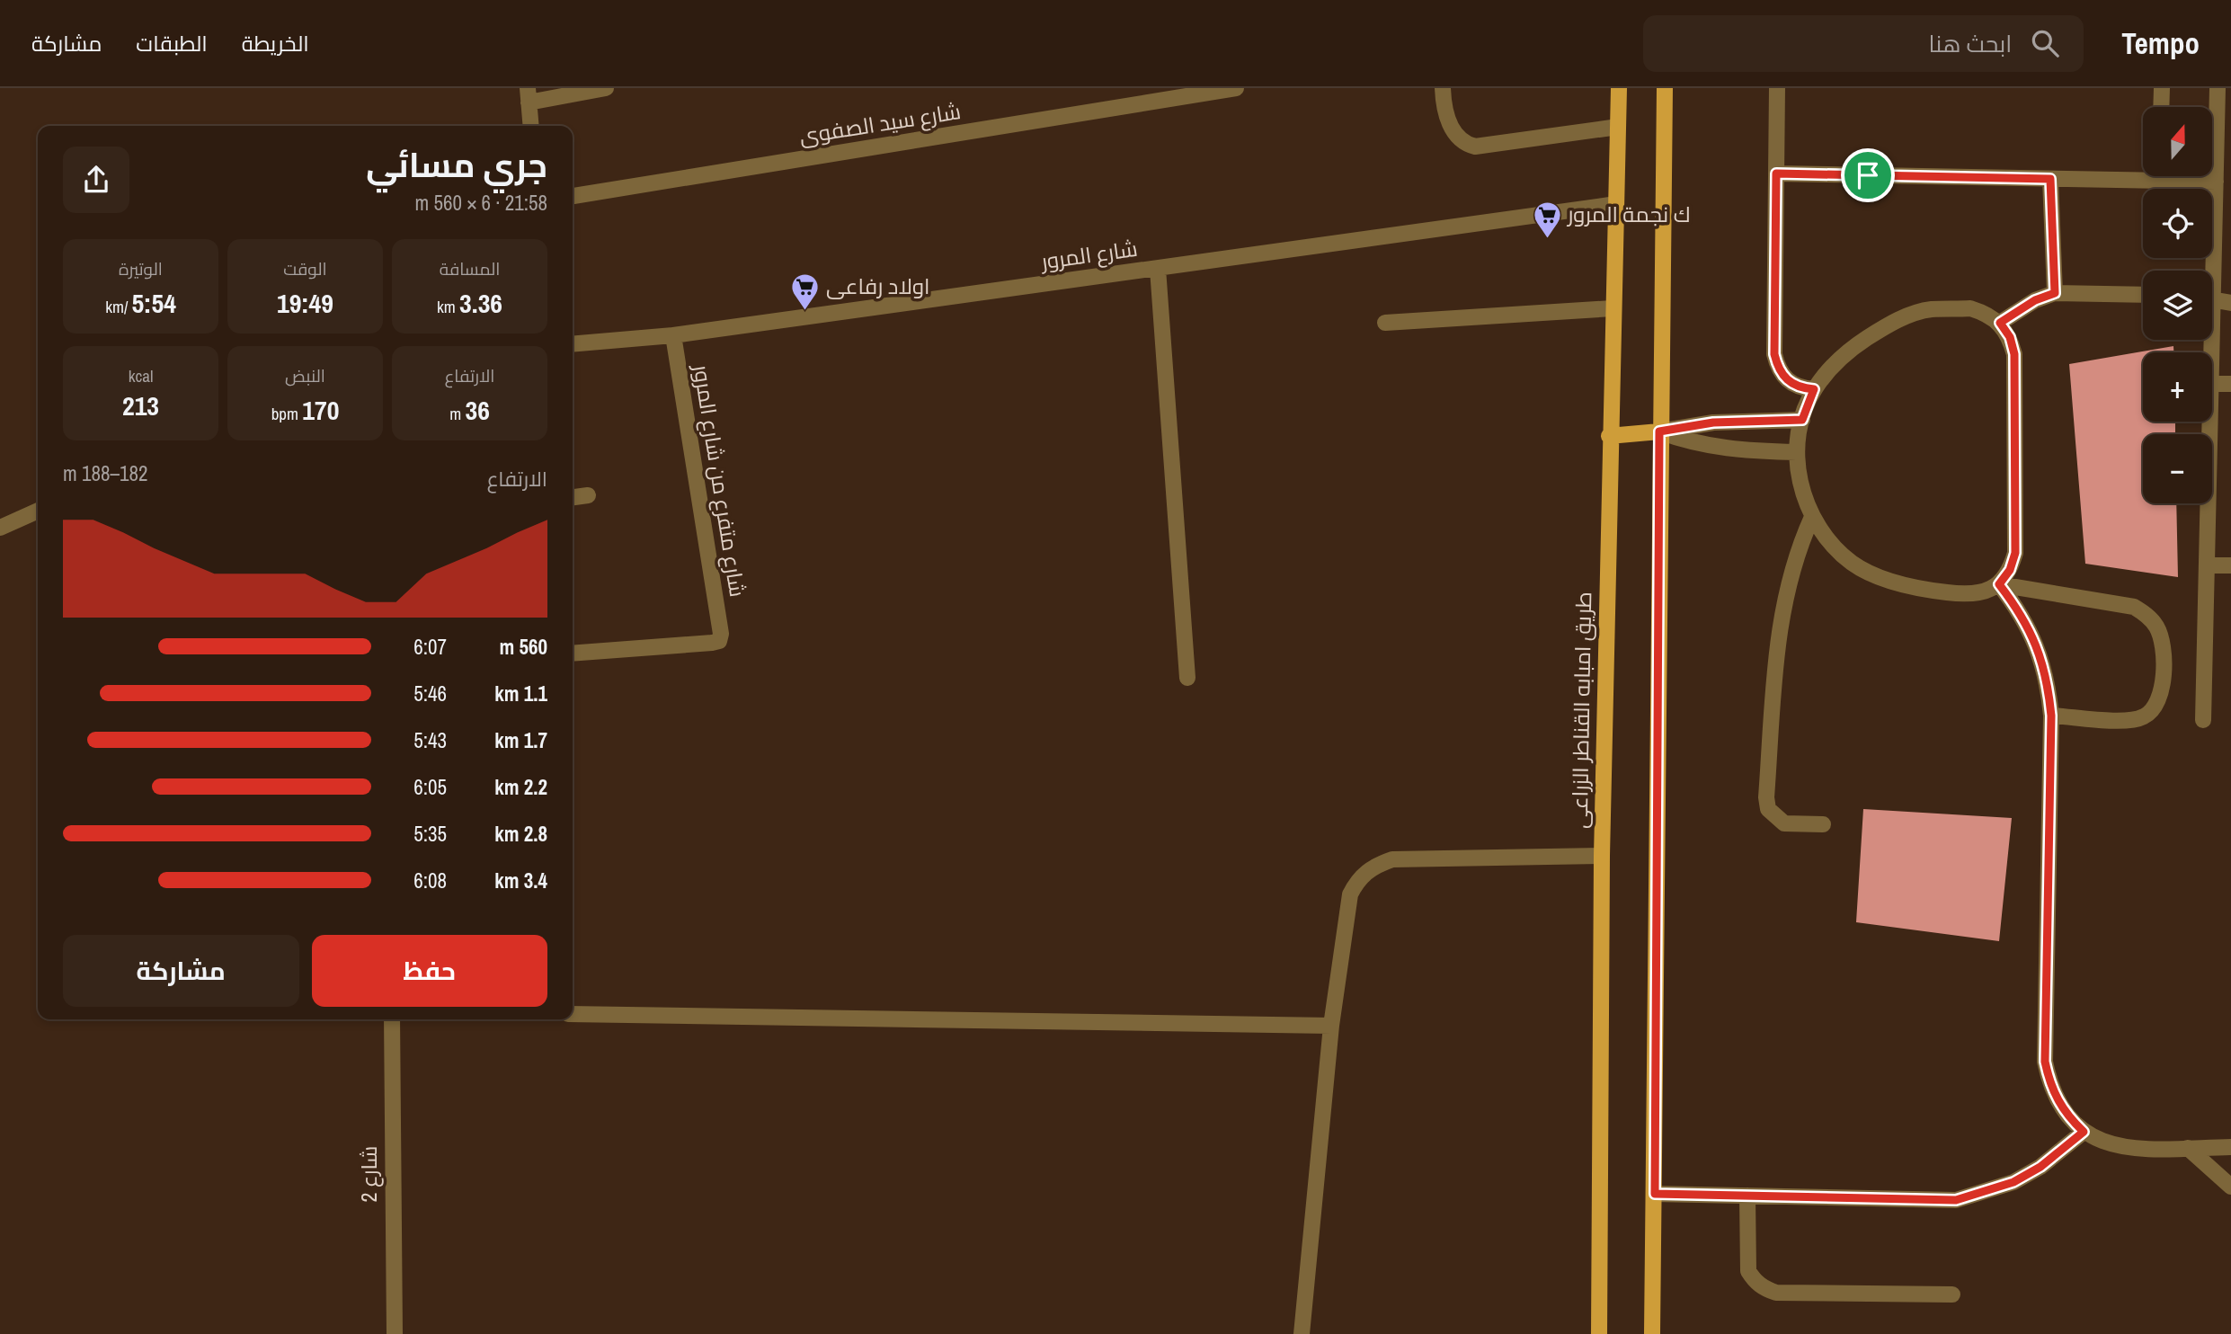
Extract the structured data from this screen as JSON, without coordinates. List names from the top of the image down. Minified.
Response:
{"streets":{"main road":["طريق امبابه القناطر الزراعى"],"street":["شارع سيد الصفوى","شارع المرور","شارع متفرع من شارع المرور","شارع 2"]},"crossings":[["شارع المرور","شارع متفرع من شارع المرور"],["شارع المرور","طريق امبابه القناطر الزراعى"]],"places":{"supermarket":["ك نجمة المرور","اولاد رفاعى"]},"north":"top","page":{"header":"Tempo","search":"ابحث هنا","nav":["الخريطة","الطبقات","مشاركة"],"map_buttons":["+","−"],"heading":["جري مسائي","21:58 · 6 × 560 m"],"stats":[["المسافة","3.36 km"],["الوقت","19:49"],["الوتيرة","5:54 /km"],["الارتفاع","36 m"],["النبض","170 bpm"],["kcal","213"]],"chart":["الارتفاع","182–188 m"],"list":[{"name":"560 m","note":"6:07"},{"name":"1.1 km","note":"5:46"},{"name":"1.7 km","note":"5:43"},{"name":"2.2 km","note":"6:05"},{"name":"2.8 km","note":"5:35"},{"name":"3.4 km","note":"6:08"}],"buttons":["حفظ","مشاركة"]}}
